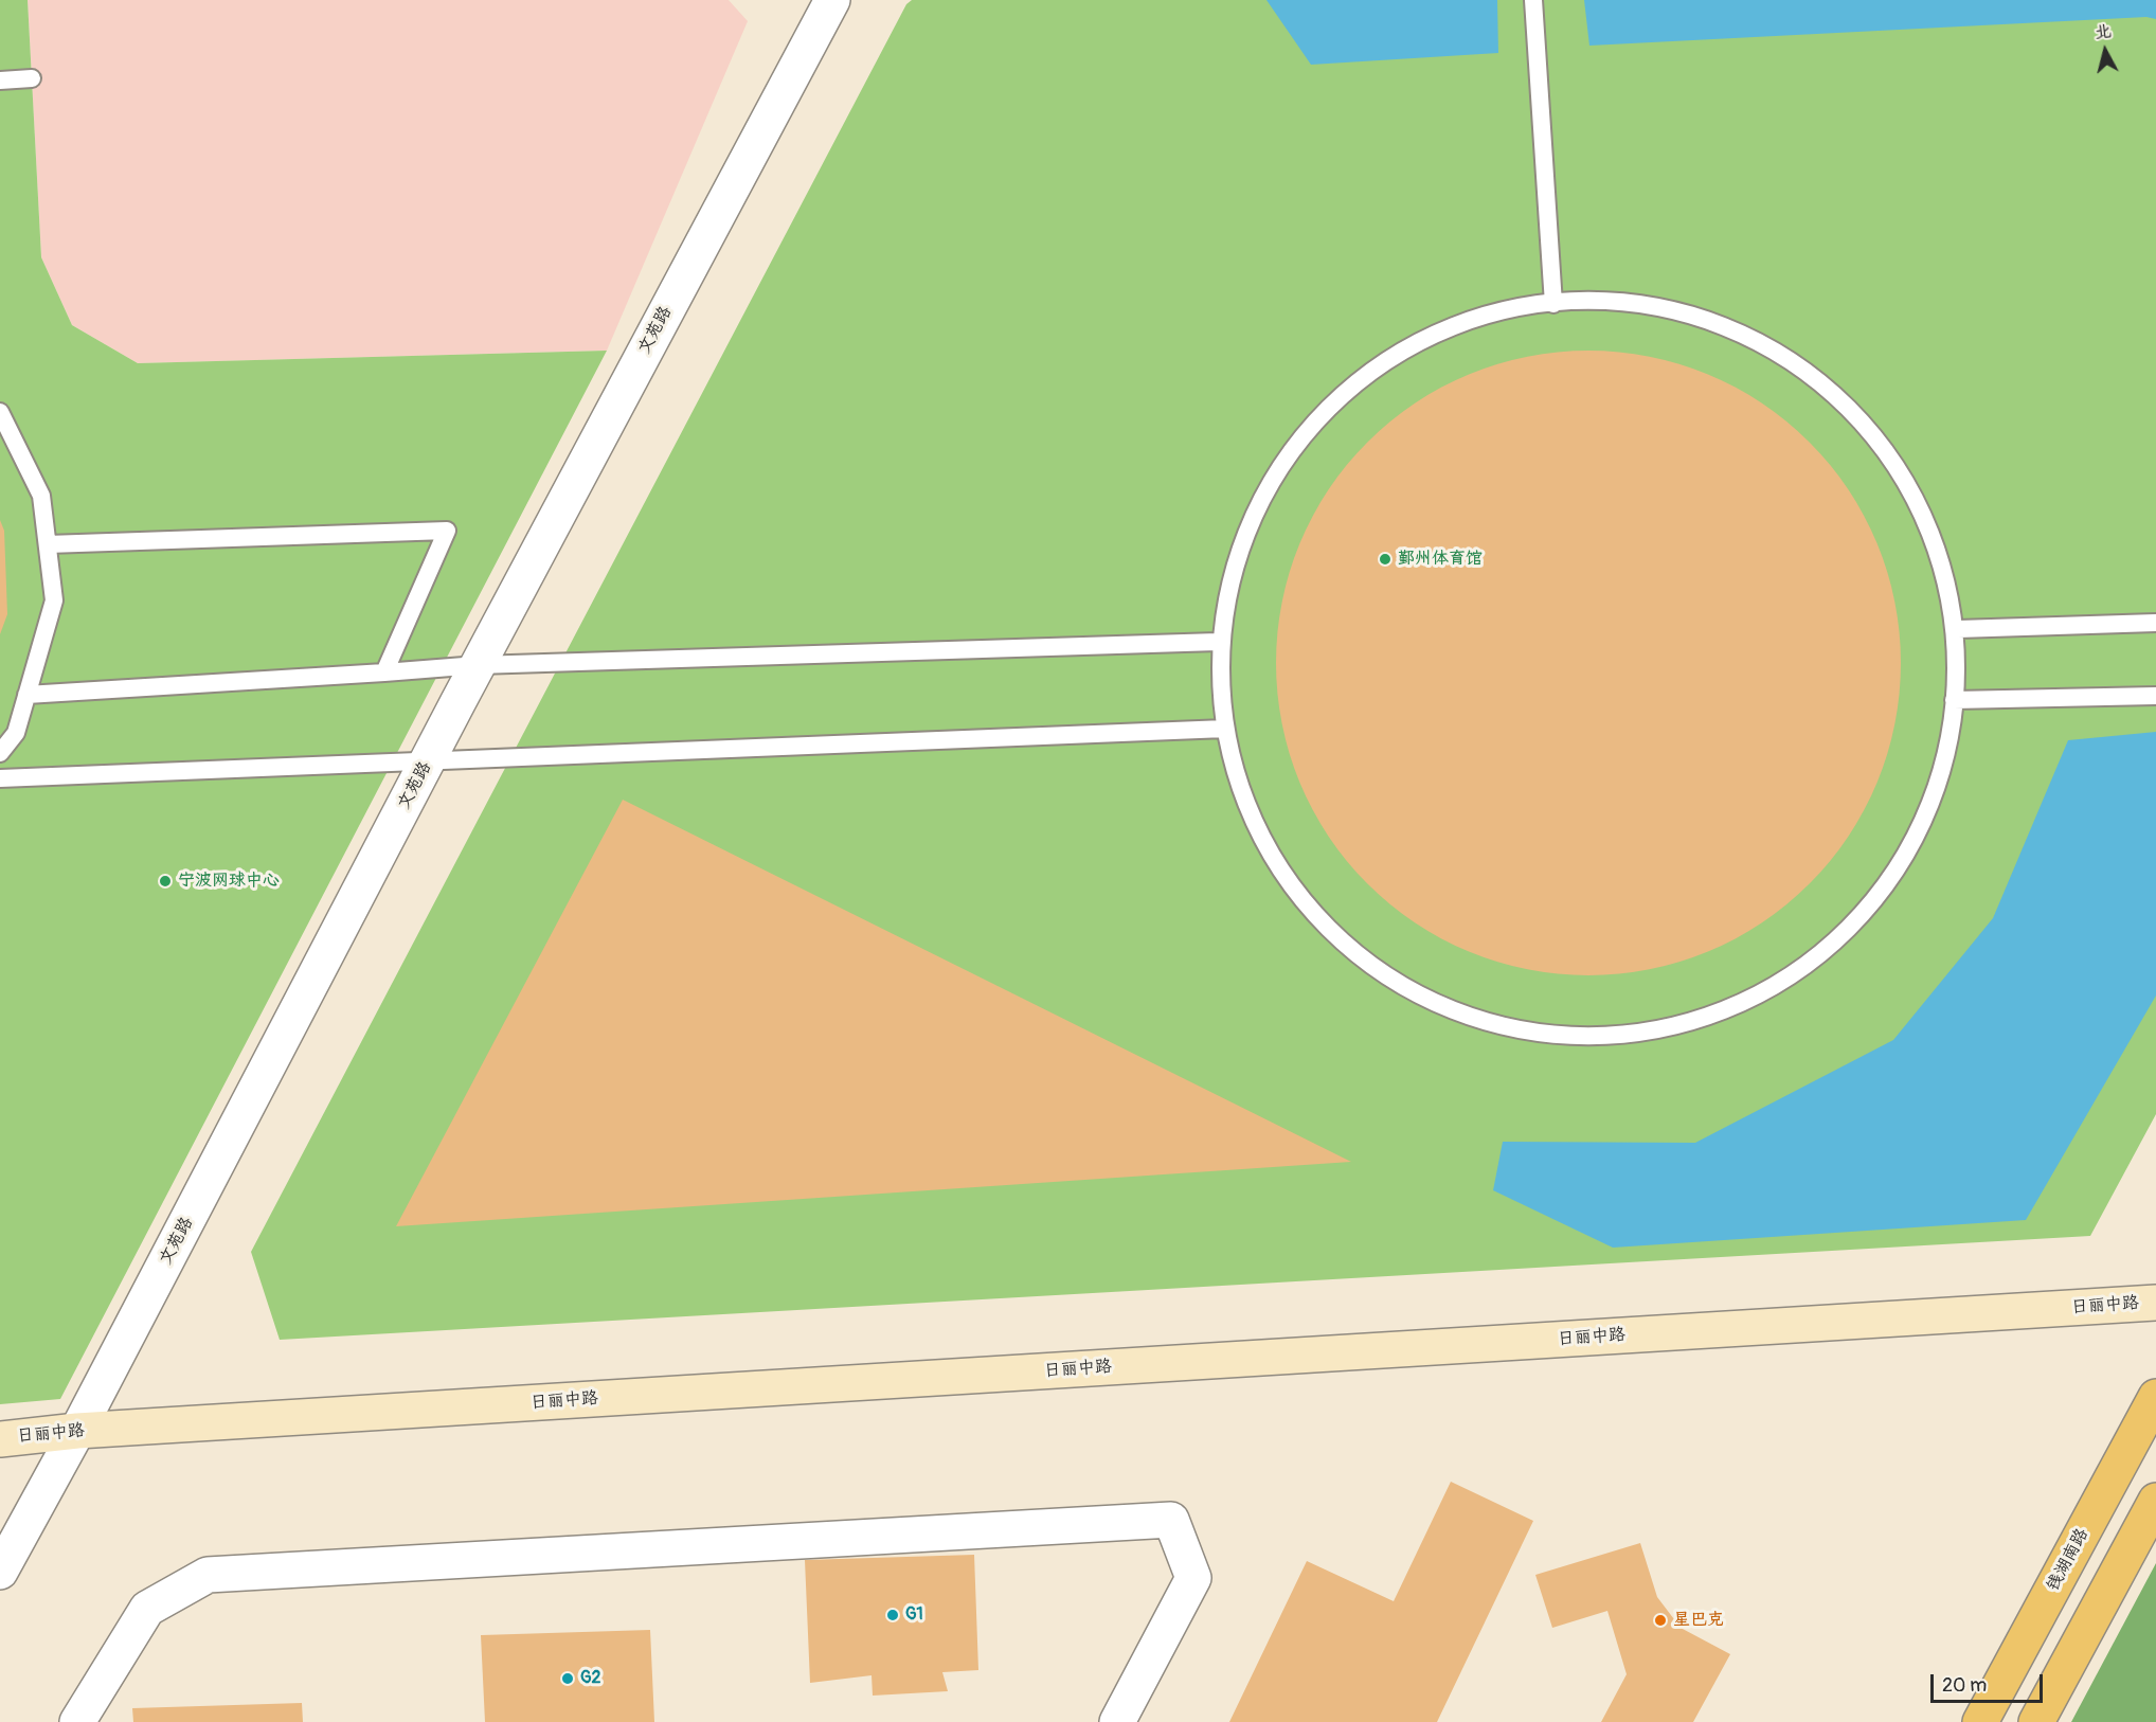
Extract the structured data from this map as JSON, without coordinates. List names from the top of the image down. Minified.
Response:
{"streets":{"main road":["日丽中路","钱湖南路"],"street":["文苑路"]},"crossings":[["文苑路","日丽中路"]],"places":["鄞州体育馆","宁波网球中心","G1","星巴克","G2"],"scale_bar":"20 m","north":"top"}
